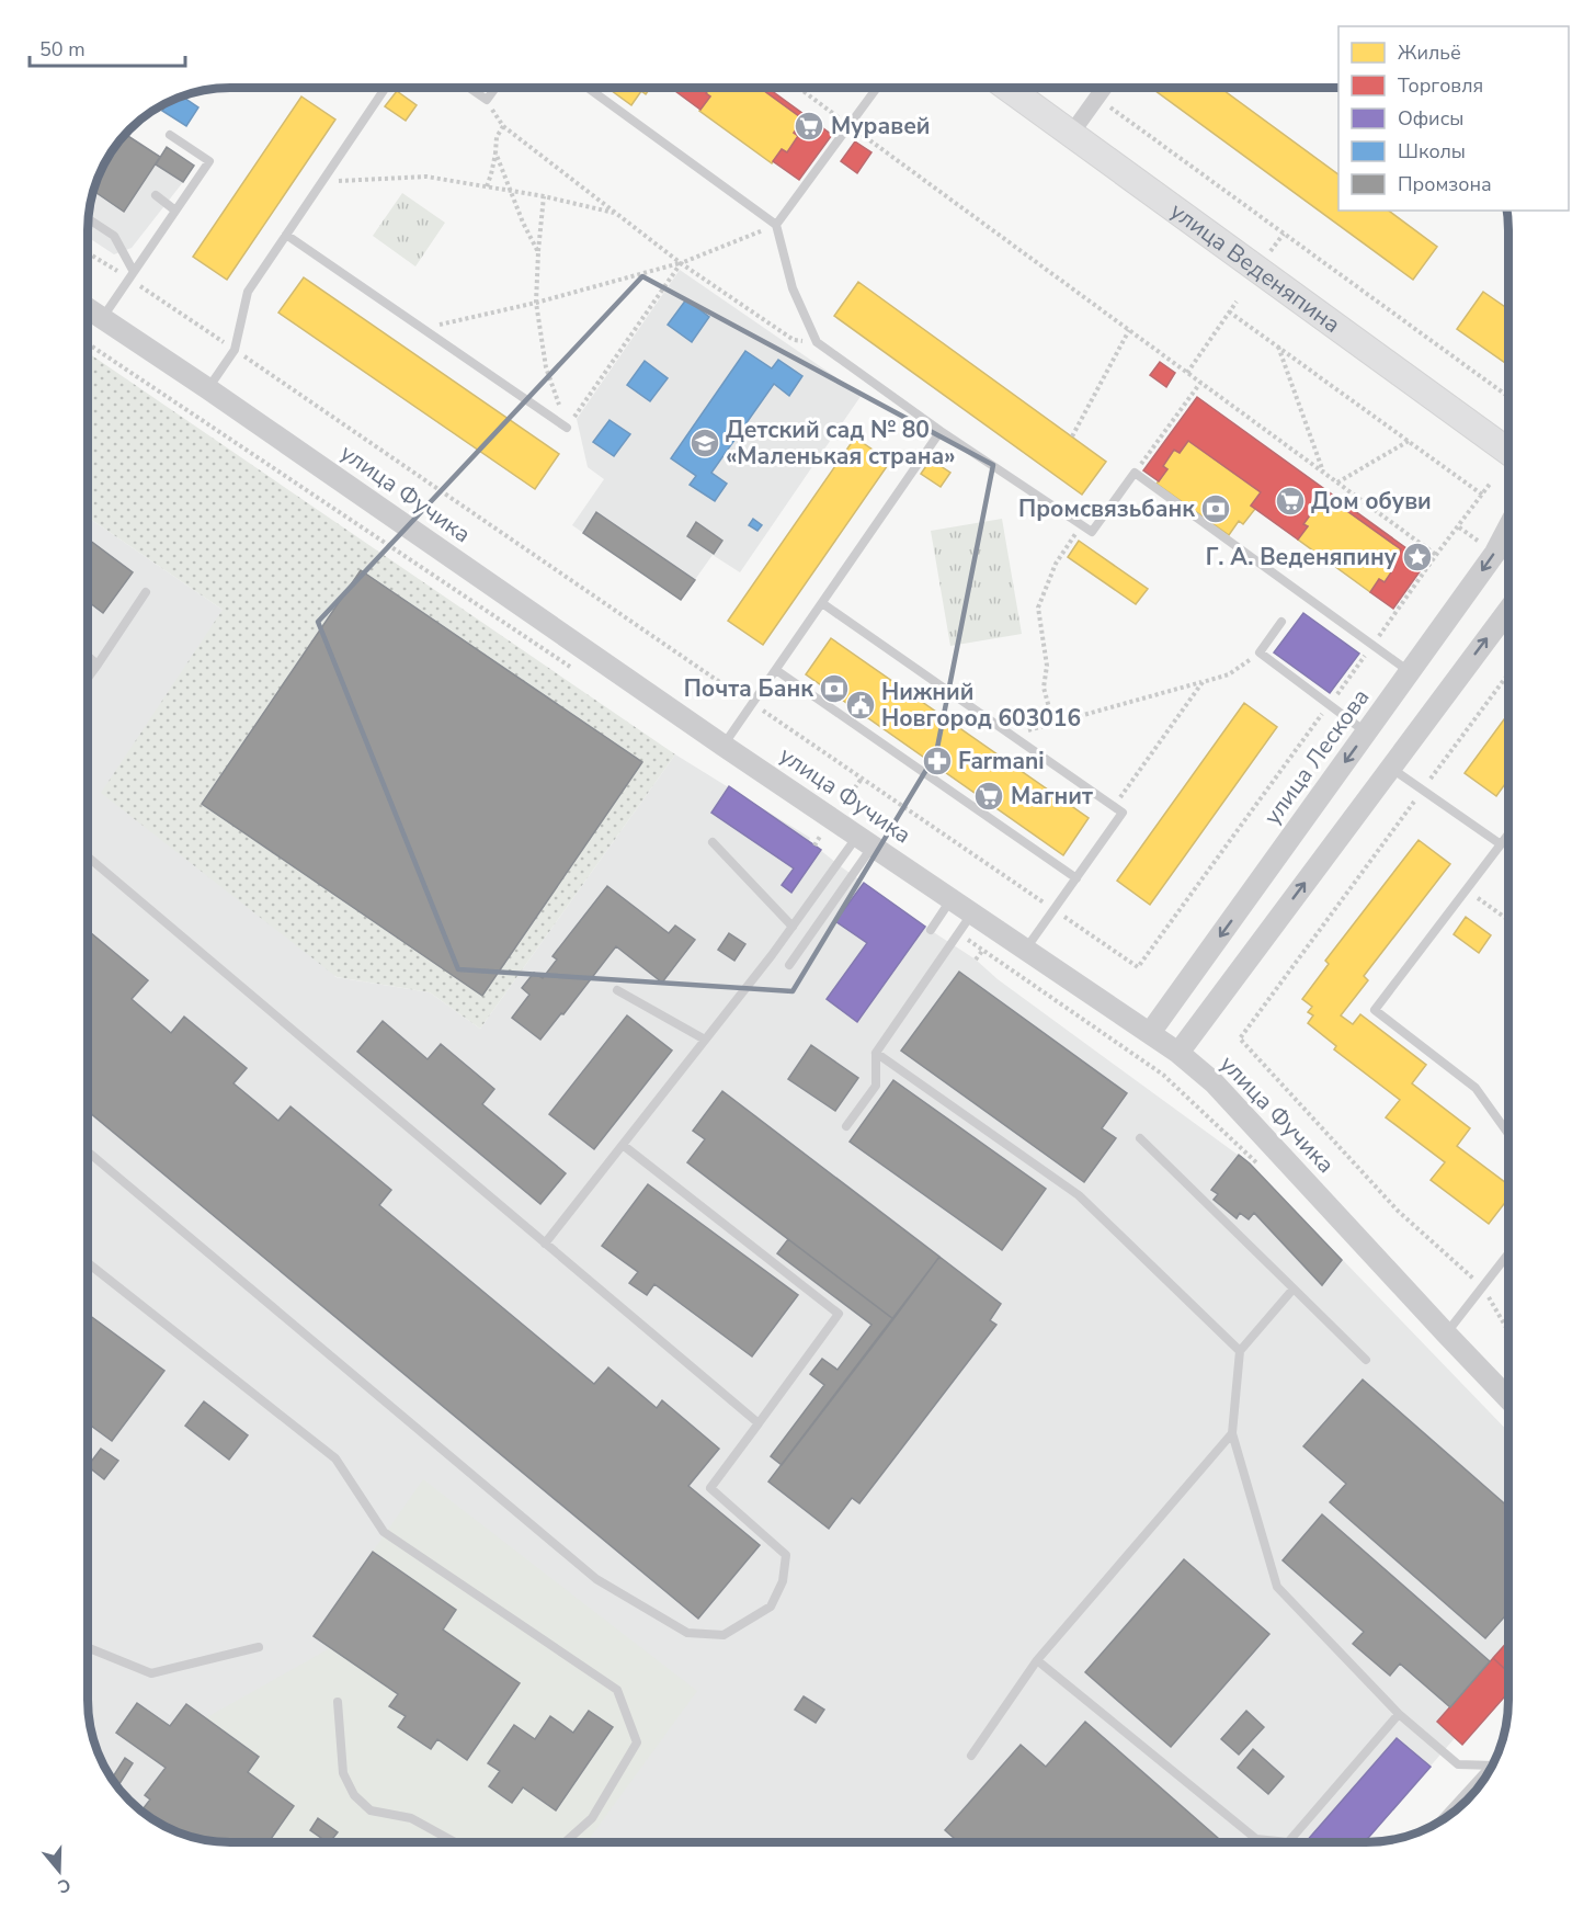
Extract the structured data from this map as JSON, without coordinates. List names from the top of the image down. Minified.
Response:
{"streets":{"main road":["улица Веденяпина"],"street":["улица Фучика","улица Лескова"]},"crossings":[["улица Фучика","улица Лескова"]],"places":{"supermarket":["Муравей","Дом обуви","Магнит"],"school or university":["Детский сад № 80 «Маленькая страна»"],"bank":["Промсвязьбанк","Почта Банк"],"place":["Г. А. Веденяпину"],"public building":["Нижний Новгород 603016"],"pharmacy":["Farmani"]},"legend":["Жильё","Торговля","Офисы","Школы","Промзона"],"scale_bar":"50 m","north":"bottom"}
